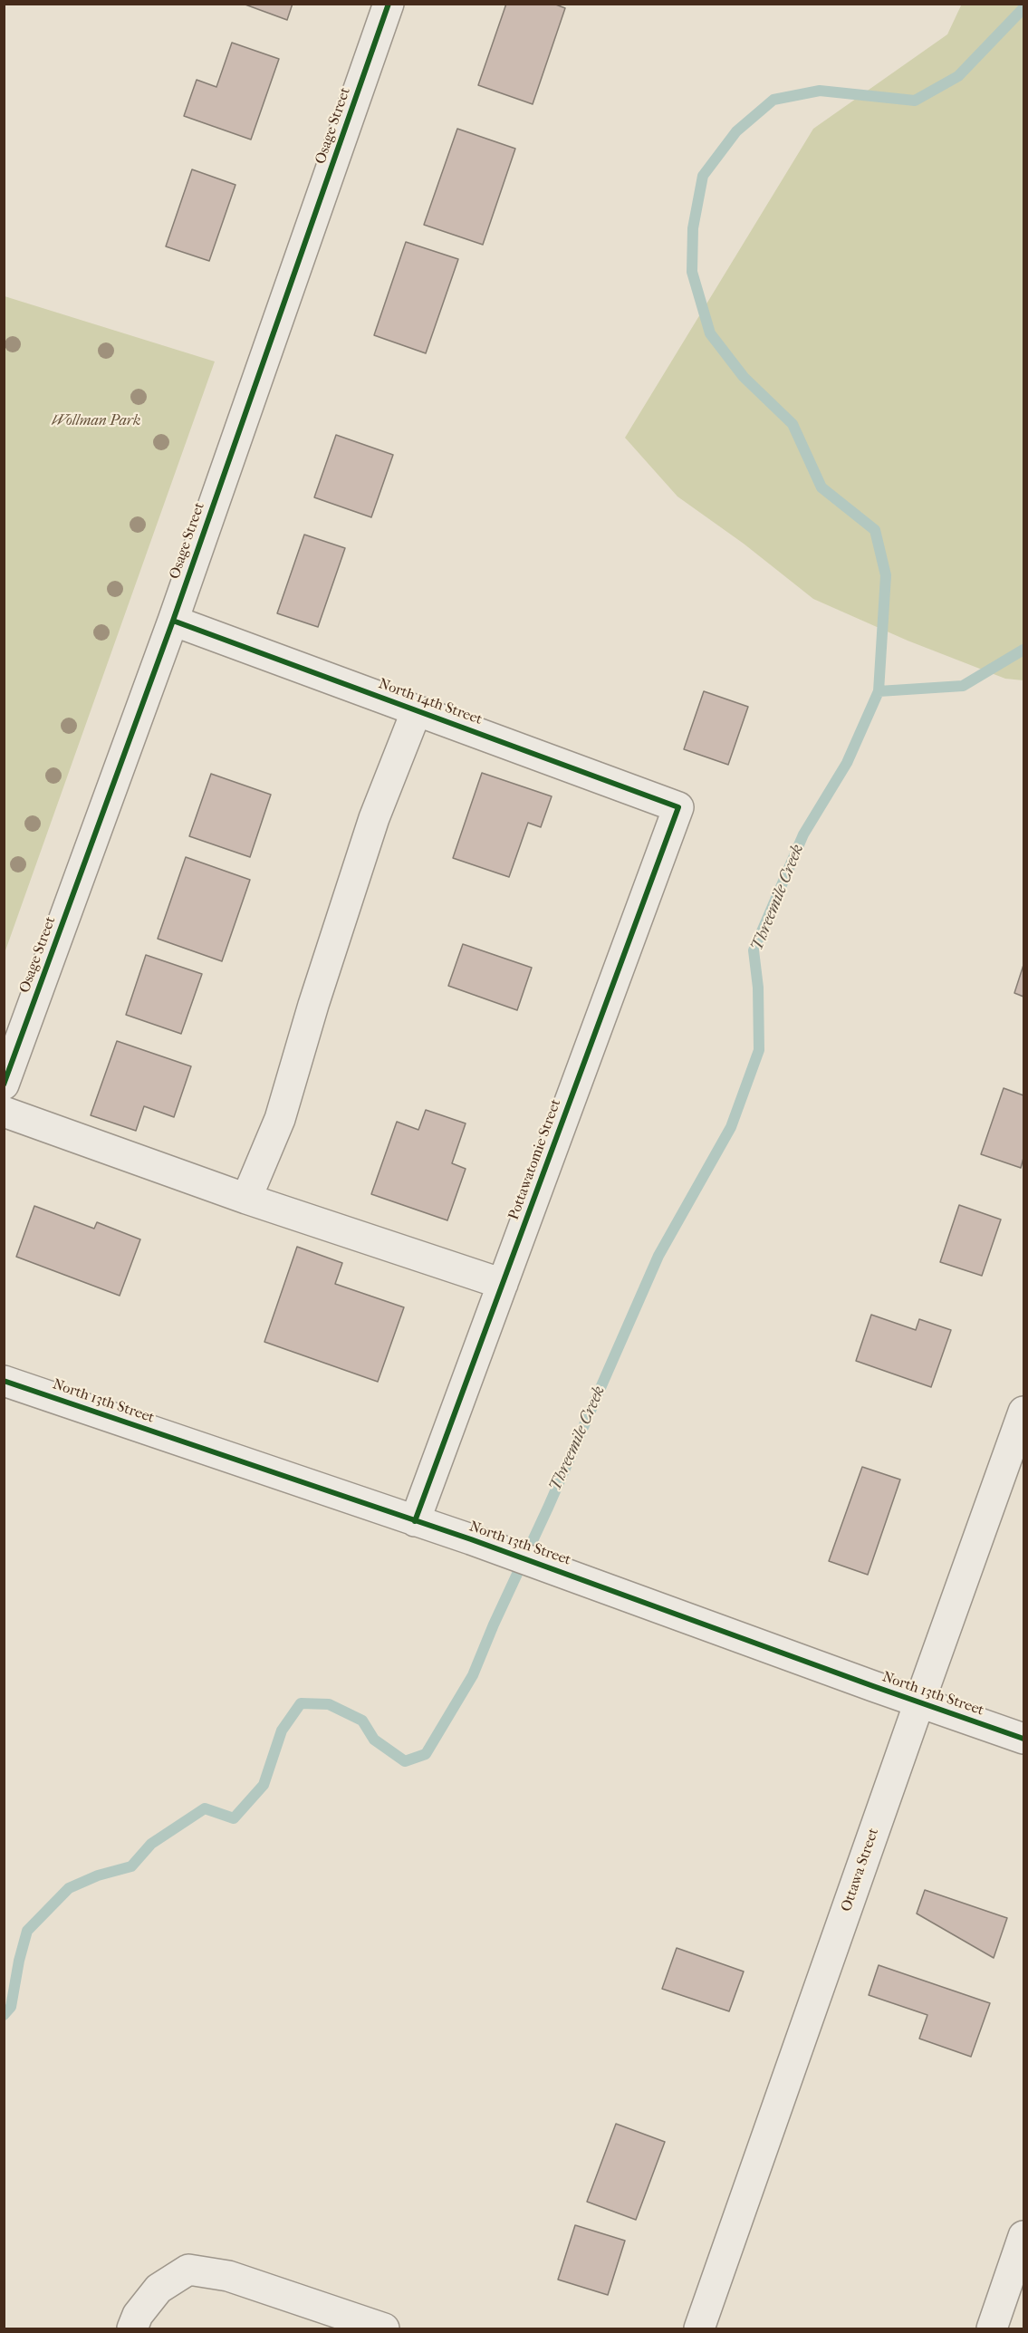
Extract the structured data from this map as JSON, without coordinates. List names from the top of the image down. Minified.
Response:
{"streets":{"street":["Osage Street","North 14th Street","Pottawatomie Street","North 13th Street","Ottawa Street"]},"crossings":[["Osage Street","North 14th Street"],["North 14th Street","Pottawatomie Street"],["Pottawatomie Street","North 13th Street"],["North 13th Street","Ottawa Street"]],"water":["Threemile Creek"],"parks":["Wollman Park"]}
